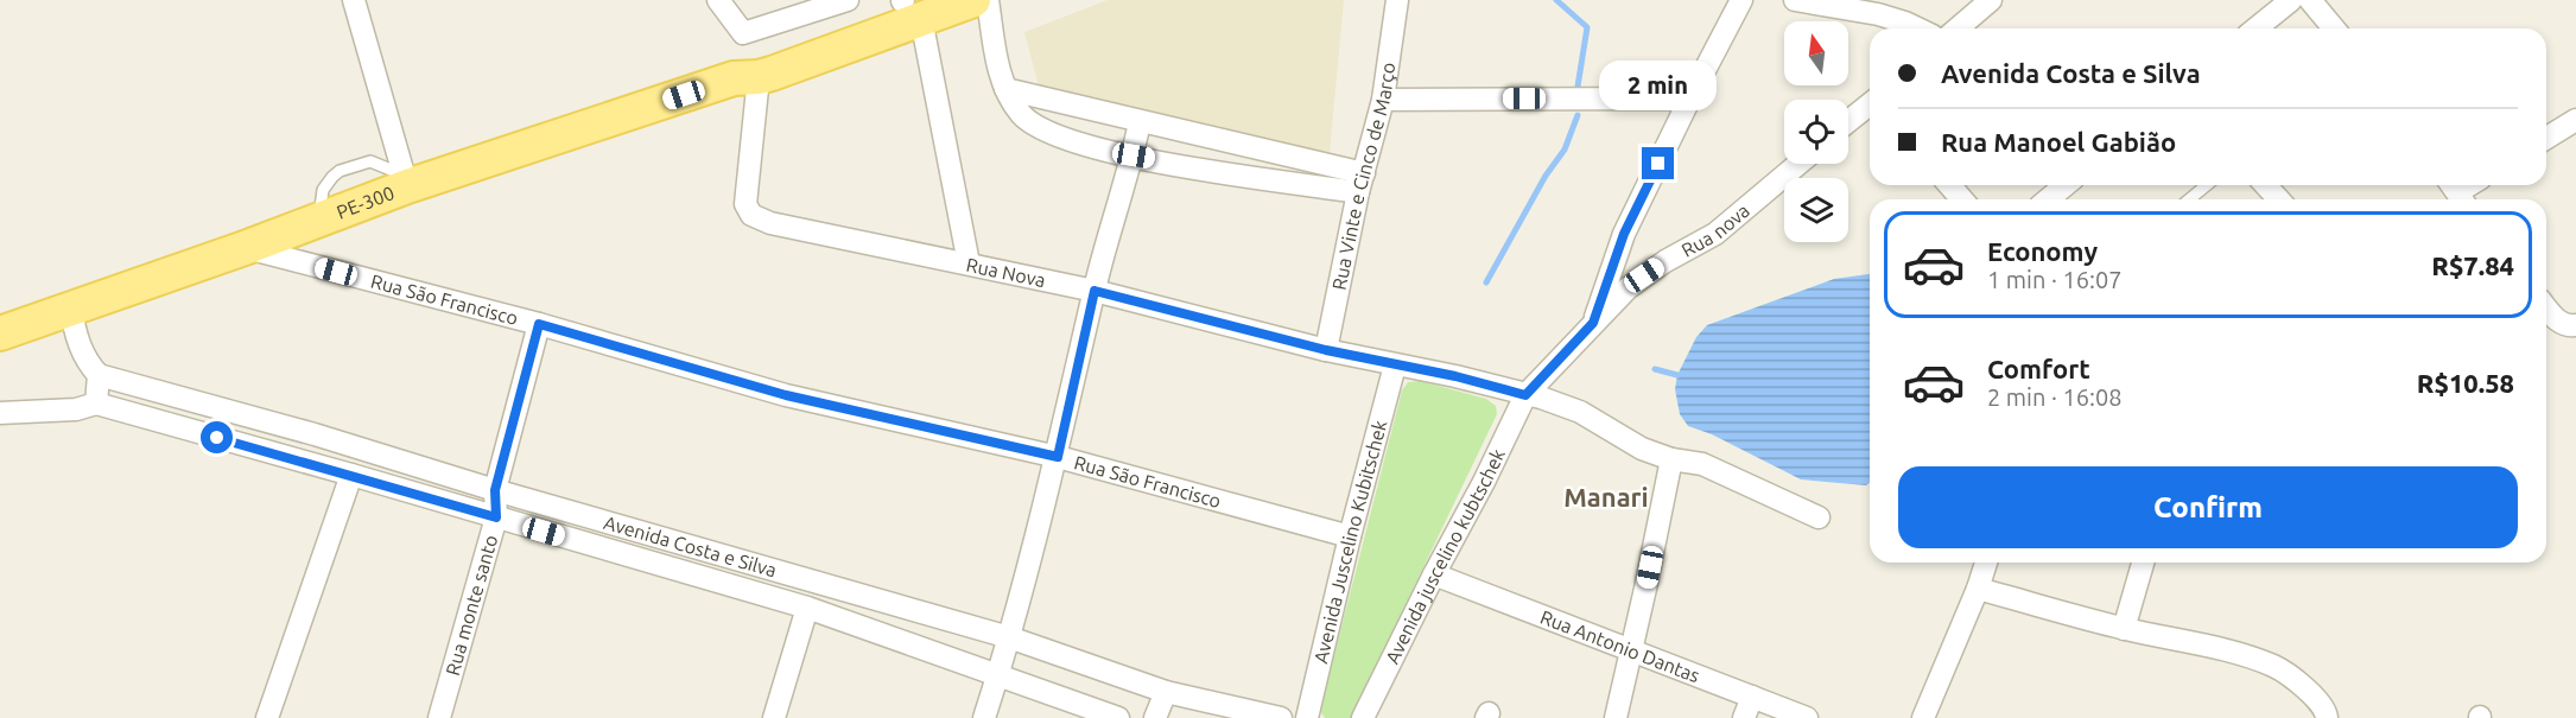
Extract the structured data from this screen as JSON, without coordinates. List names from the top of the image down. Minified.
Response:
{"streets":{"main road":["PE-300"],"street":["Rua Vinte e Cinco de Março","Rua nova","Rua Nova","Rua São Francisco","Avenida Juscelino Kubitschek","Avenida Costa e Silva","Avenida juscelino kubtschek","Rua monte santo","Rua Antonio Dantas"]},"crossings":[["Rua Vinte e Cinco de Março","Rua Nova"],["PE-300","Rua Nova"],["PE-300","Rua São Francisco"],["Rua nova","Rua Nova"],["Rua nova","Avenida juscelino kubtschek"],["Rua Nova","Avenida Juscelino Kubitschek"],["Rua Nova","Avenida juscelino kubtschek"],["Rua São Francisco","Avenida Juscelino Kubitschek"],["Rua São Francisco","Rua monte santo"],["Avenida Costa e Silva","Rua monte santo"],["Avenida juscelino kubtschek","Rua Antonio Dantas"]],"districts":["Manari"],"north":"top","page":{"banner":["Avenida Costa e Silva","Rua Manoel Gabião"],"bubble":"2 min","list":[{"name":"Economy","note":"1 min · 16:07","value":"R$7.84"},{"name":"Comfort","note":"2 min · 16:08","value":"R$10.58"}],"buttons":"Confirm"}}
